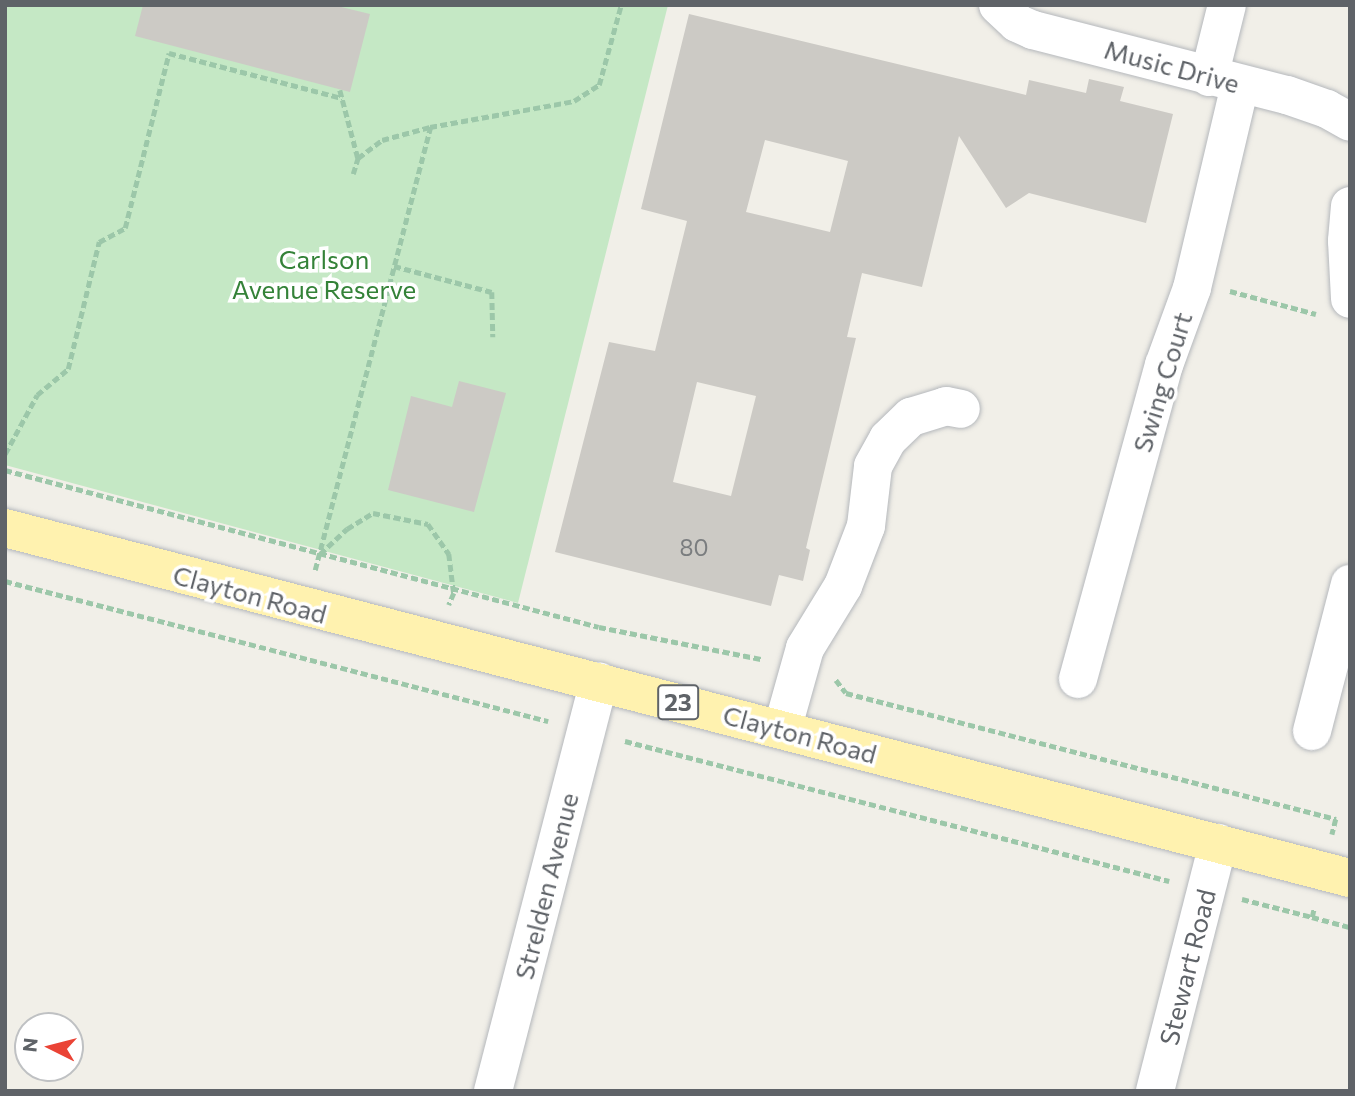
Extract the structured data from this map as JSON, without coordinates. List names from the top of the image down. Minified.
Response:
{"streets":{"main road":["Clayton Road","23"],"street":["Music Drive","Swing Court","Strelden Avenue","Stewart Road"]},"crossings":[["Music Drive","Swing Court"],["Clayton Road","Strelden Avenue"],["Clayton Road","Stewart Road"]],"parks":["Carlson Avenue Reserve"],"house_numbers":["80"],"north":"left"}
